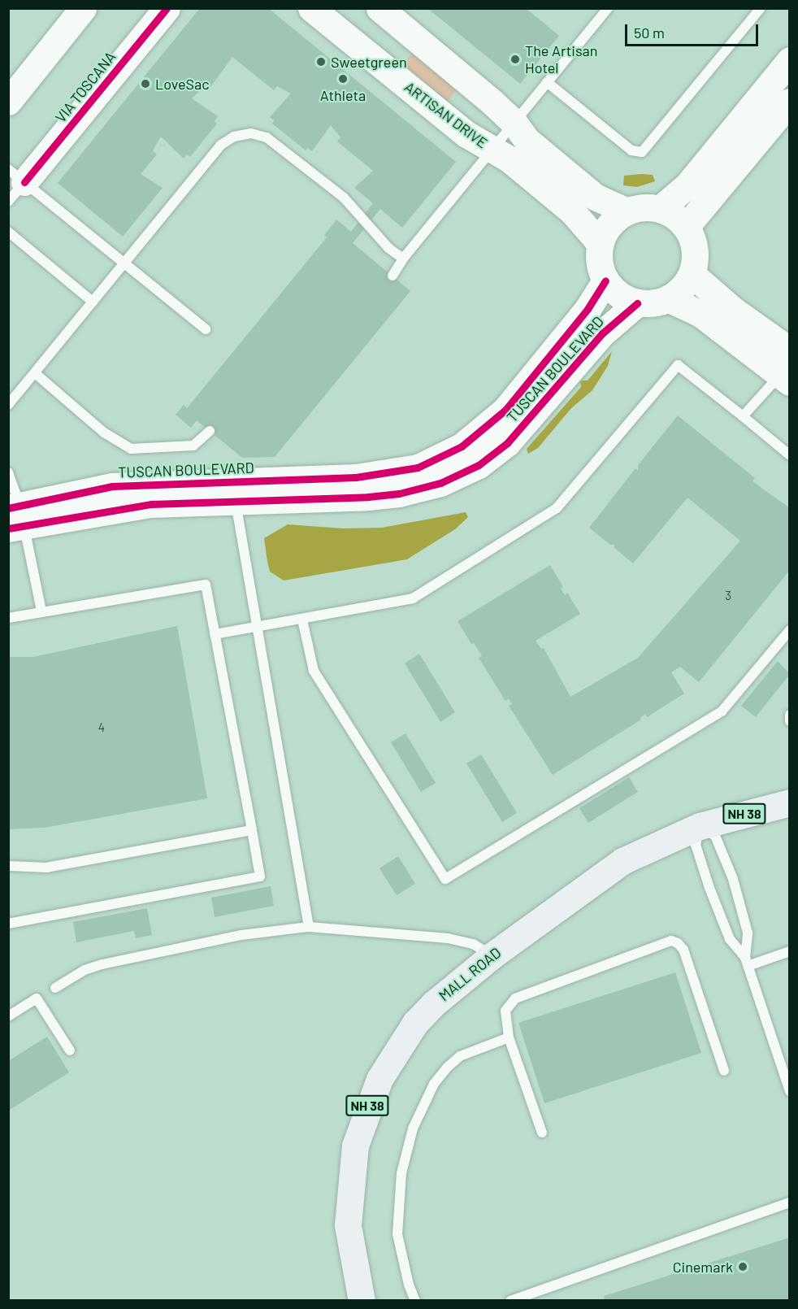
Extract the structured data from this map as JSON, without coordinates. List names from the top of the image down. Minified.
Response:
{"streets":{"main road":["VIA TOSCANA","ARTISAN DRIVE","TUSCAN BOULEVARD","NH 38","MALL ROAD"]},"crossings":[["ARTISAN DRIVE","TUSCAN BOULEVARD"]],"places":["The Artisan Hotel","Sweetgreen","Athleta","LoveSac","Cinemark"],"house_numbers":["3","4"],"scale_bar":"50 m"}
